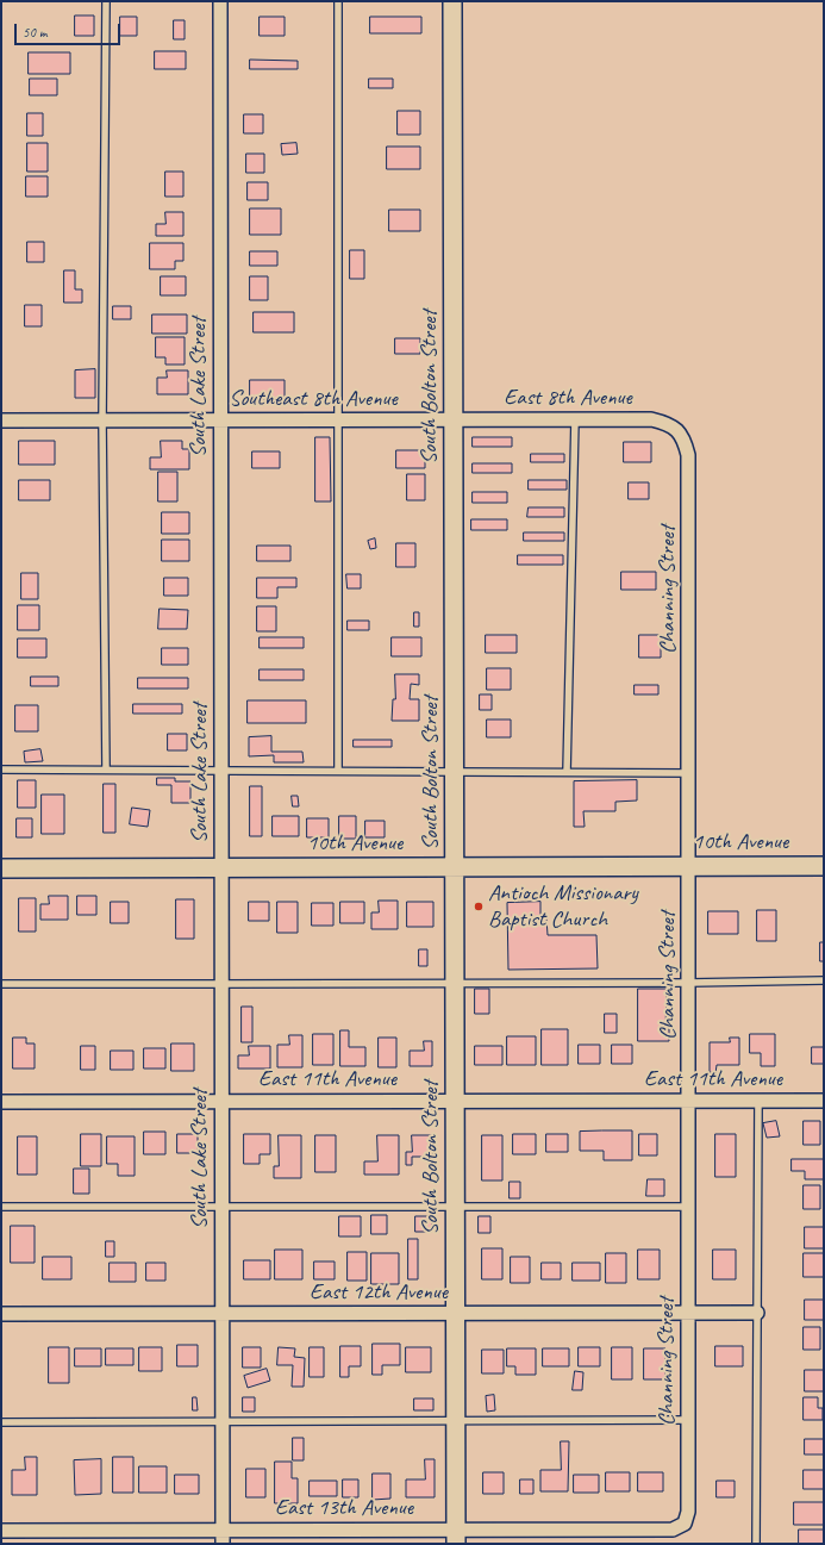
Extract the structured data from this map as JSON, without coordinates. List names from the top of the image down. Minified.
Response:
{"streets":{"main road":["South Bolton Street","10th Avenue"],"street":["South Lake Street","East 8th Avenue","Southeast 8th Avenue","Channing Street","East 11th Avenue","East 12th Avenue","East 13th Avenue"]},"crossings":[["South Lake Street","Southeast 8th Avenue"],["South Lake Street","10th Avenue"],["South Lake Street","East 11th Avenue"],["South Lake Street","East 12th Avenue"],["South Lake Street","East 13th Avenue"],["South Bolton Street","East 8th Avenue"],["South Bolton Street","Southeast 8th Avenue"],["South Bolton Street","10th Avenue"],["South Bolton Street","East 11th Avenue"],["South Bolton Street","East 12th Avenue"],["South Bolton Street","East 13th Avenue"],["East 8th Avenue","Southeast 8th Avenue"],["East 8th Avenue","Channing Street"],["Channing Street","10th Avenue"],["Channing Street","East 11th Avenue"],["Channing Street","East 12th Avenue"],["Channing Street","East 13th Avenue"]],"places":["Antioch Missionary Baptist Church"],"scale_bar":"50 m"}
